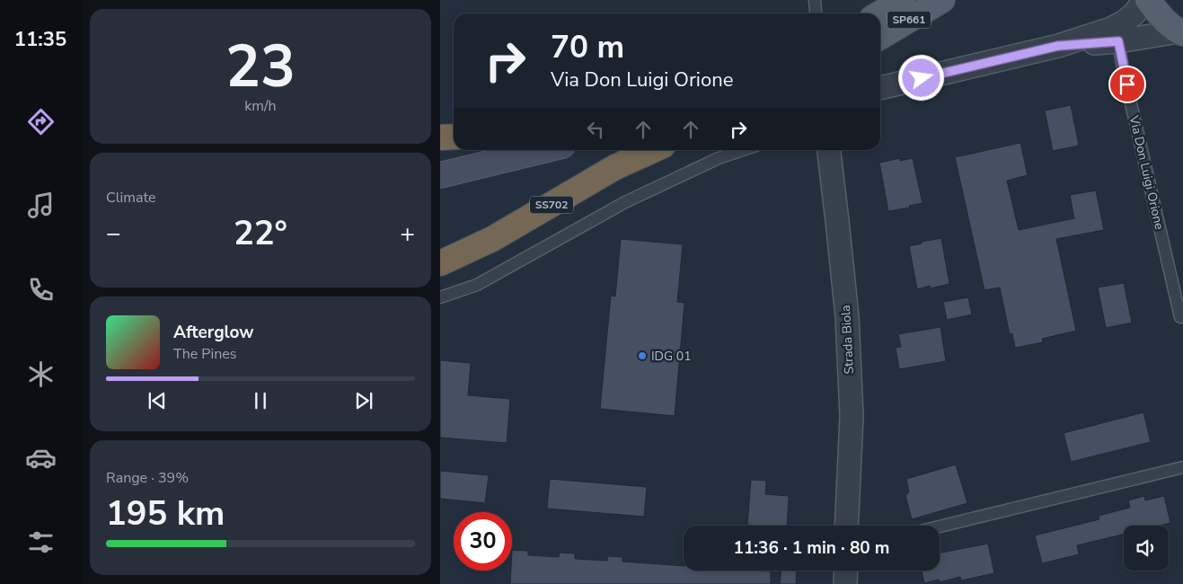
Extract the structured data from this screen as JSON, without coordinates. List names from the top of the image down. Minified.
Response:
{"streets":{"highway":["SS702"],"main road":["SP661"],"street":["Strada Biola"],"lane":["Via Don Luigi Orione"]},"places":["IDG 01"],"page":{"tabs":"11:35","tile":[["23","km/h"],"Climate",["Range · 39%","195 km"]],"turn":["70 m","Via Don Luigi Orione"],"heat":["−","22°","+"],"song":["Afterglow","The Pines"],"limit":"30","trip":"11:36 · 1 min · 80 m"}}
